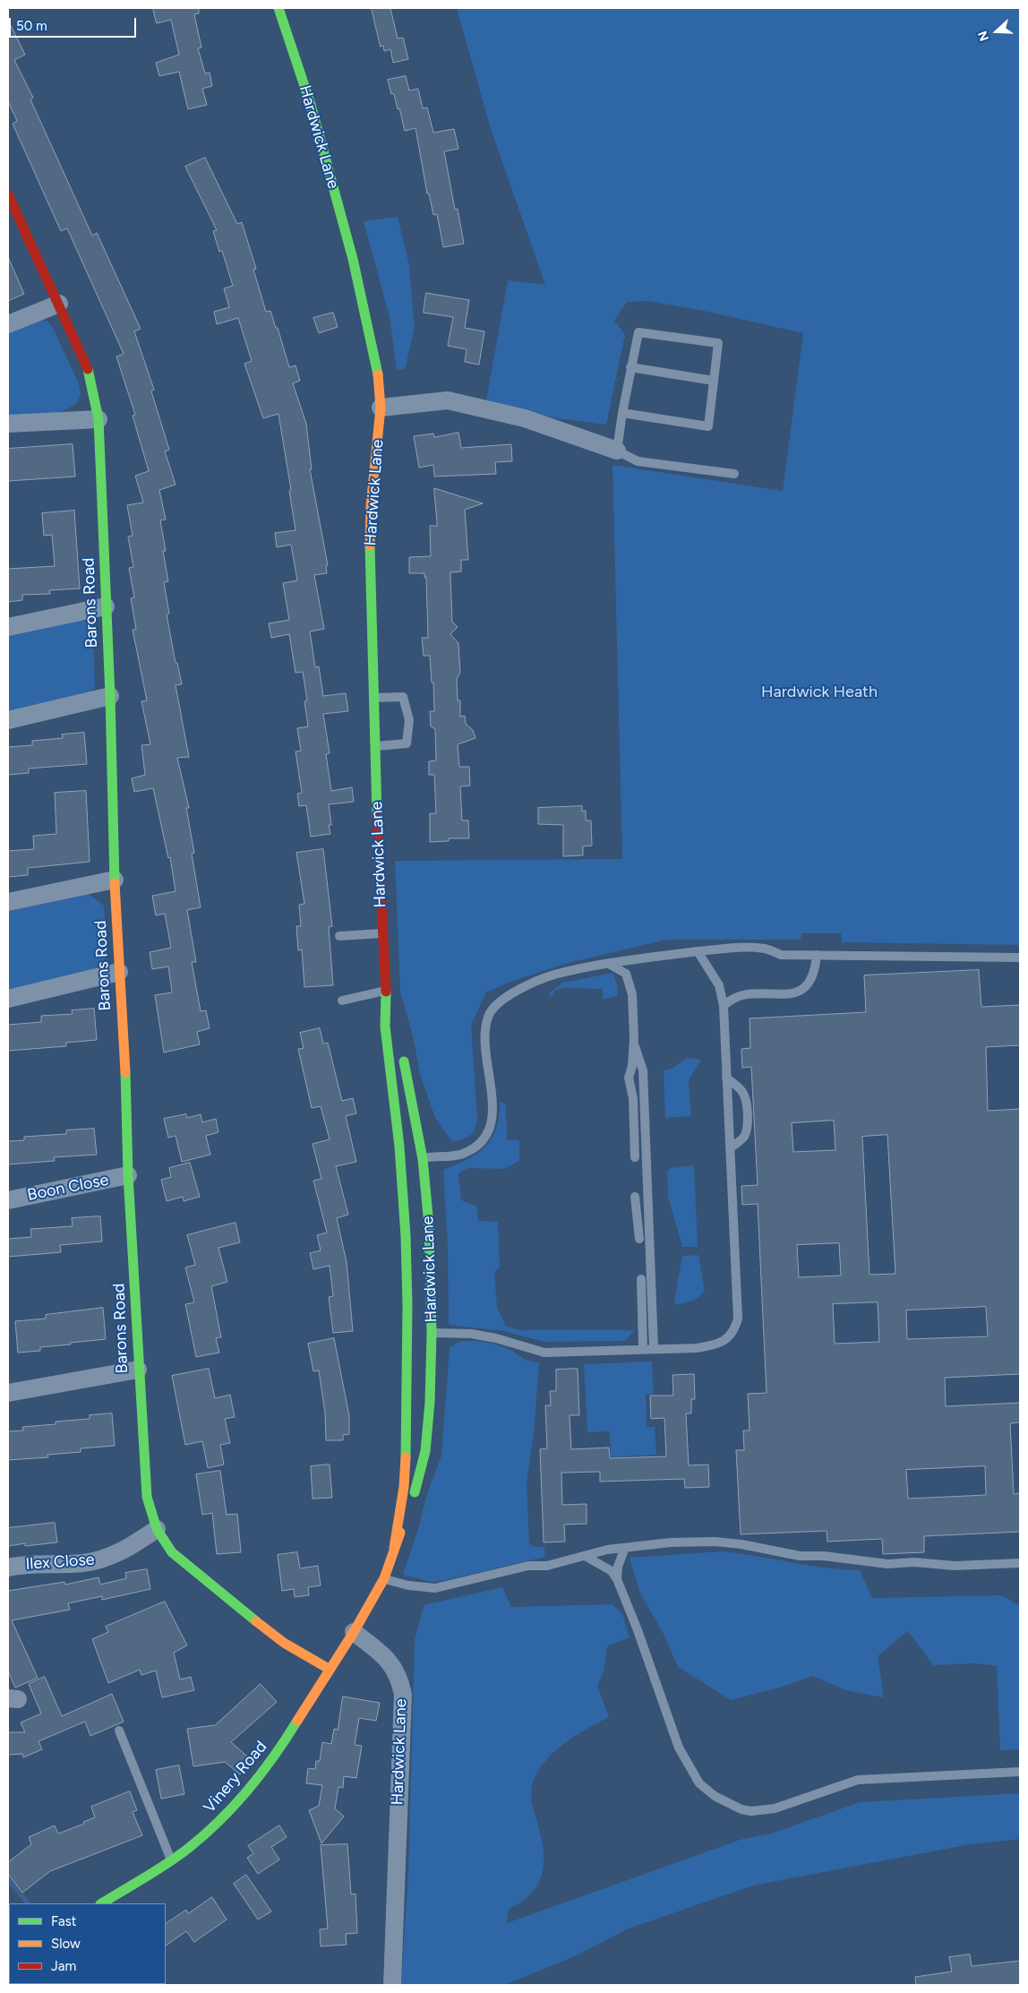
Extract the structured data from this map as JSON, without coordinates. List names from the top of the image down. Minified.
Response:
{"streets":{"street":["Hardwick Lane","Barons Road","Boon Close","Ilex Close","Vinery Road"]},"crossings":[["Hardwick Lane","Vinery Road"],["Barons Road","Boon Close"],["Barons Road","Ilex Close"],["Barons Road","Vinery Road"]],"parks":["Hardwick Heath"],"legend":["Fast","Slow","Jam"],"scale_bar":"50 m","north":"left"}
